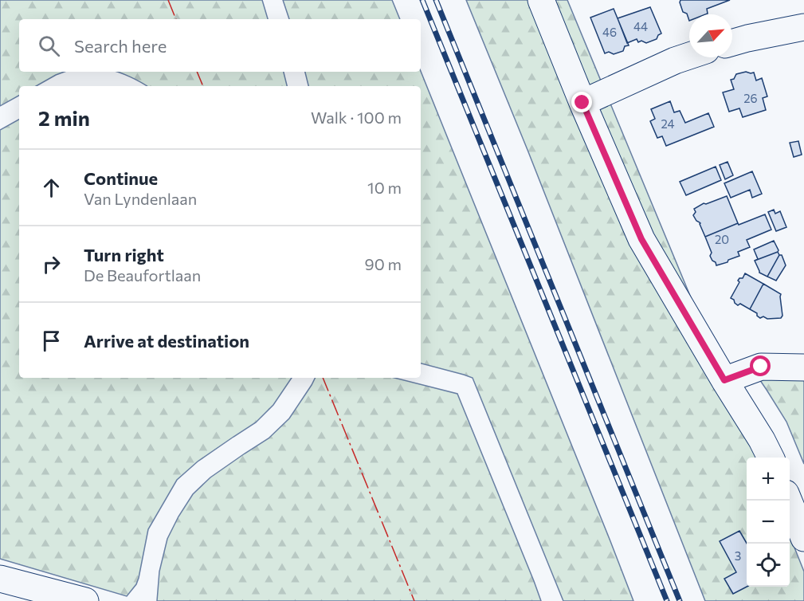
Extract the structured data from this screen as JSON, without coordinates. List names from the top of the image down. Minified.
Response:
{"house_numbers":["44","46","26","24","20","3"],"north":"top right","page":{"search":"Search here","heading":["2 min","Walk · 100 m"],"list":[["Continue","Van Lyndenlaan","10 m"],["Turn right","De Beaufortlaan","90 m"],"Arrive at destination"],"map_buttons":["+","−"]}}
